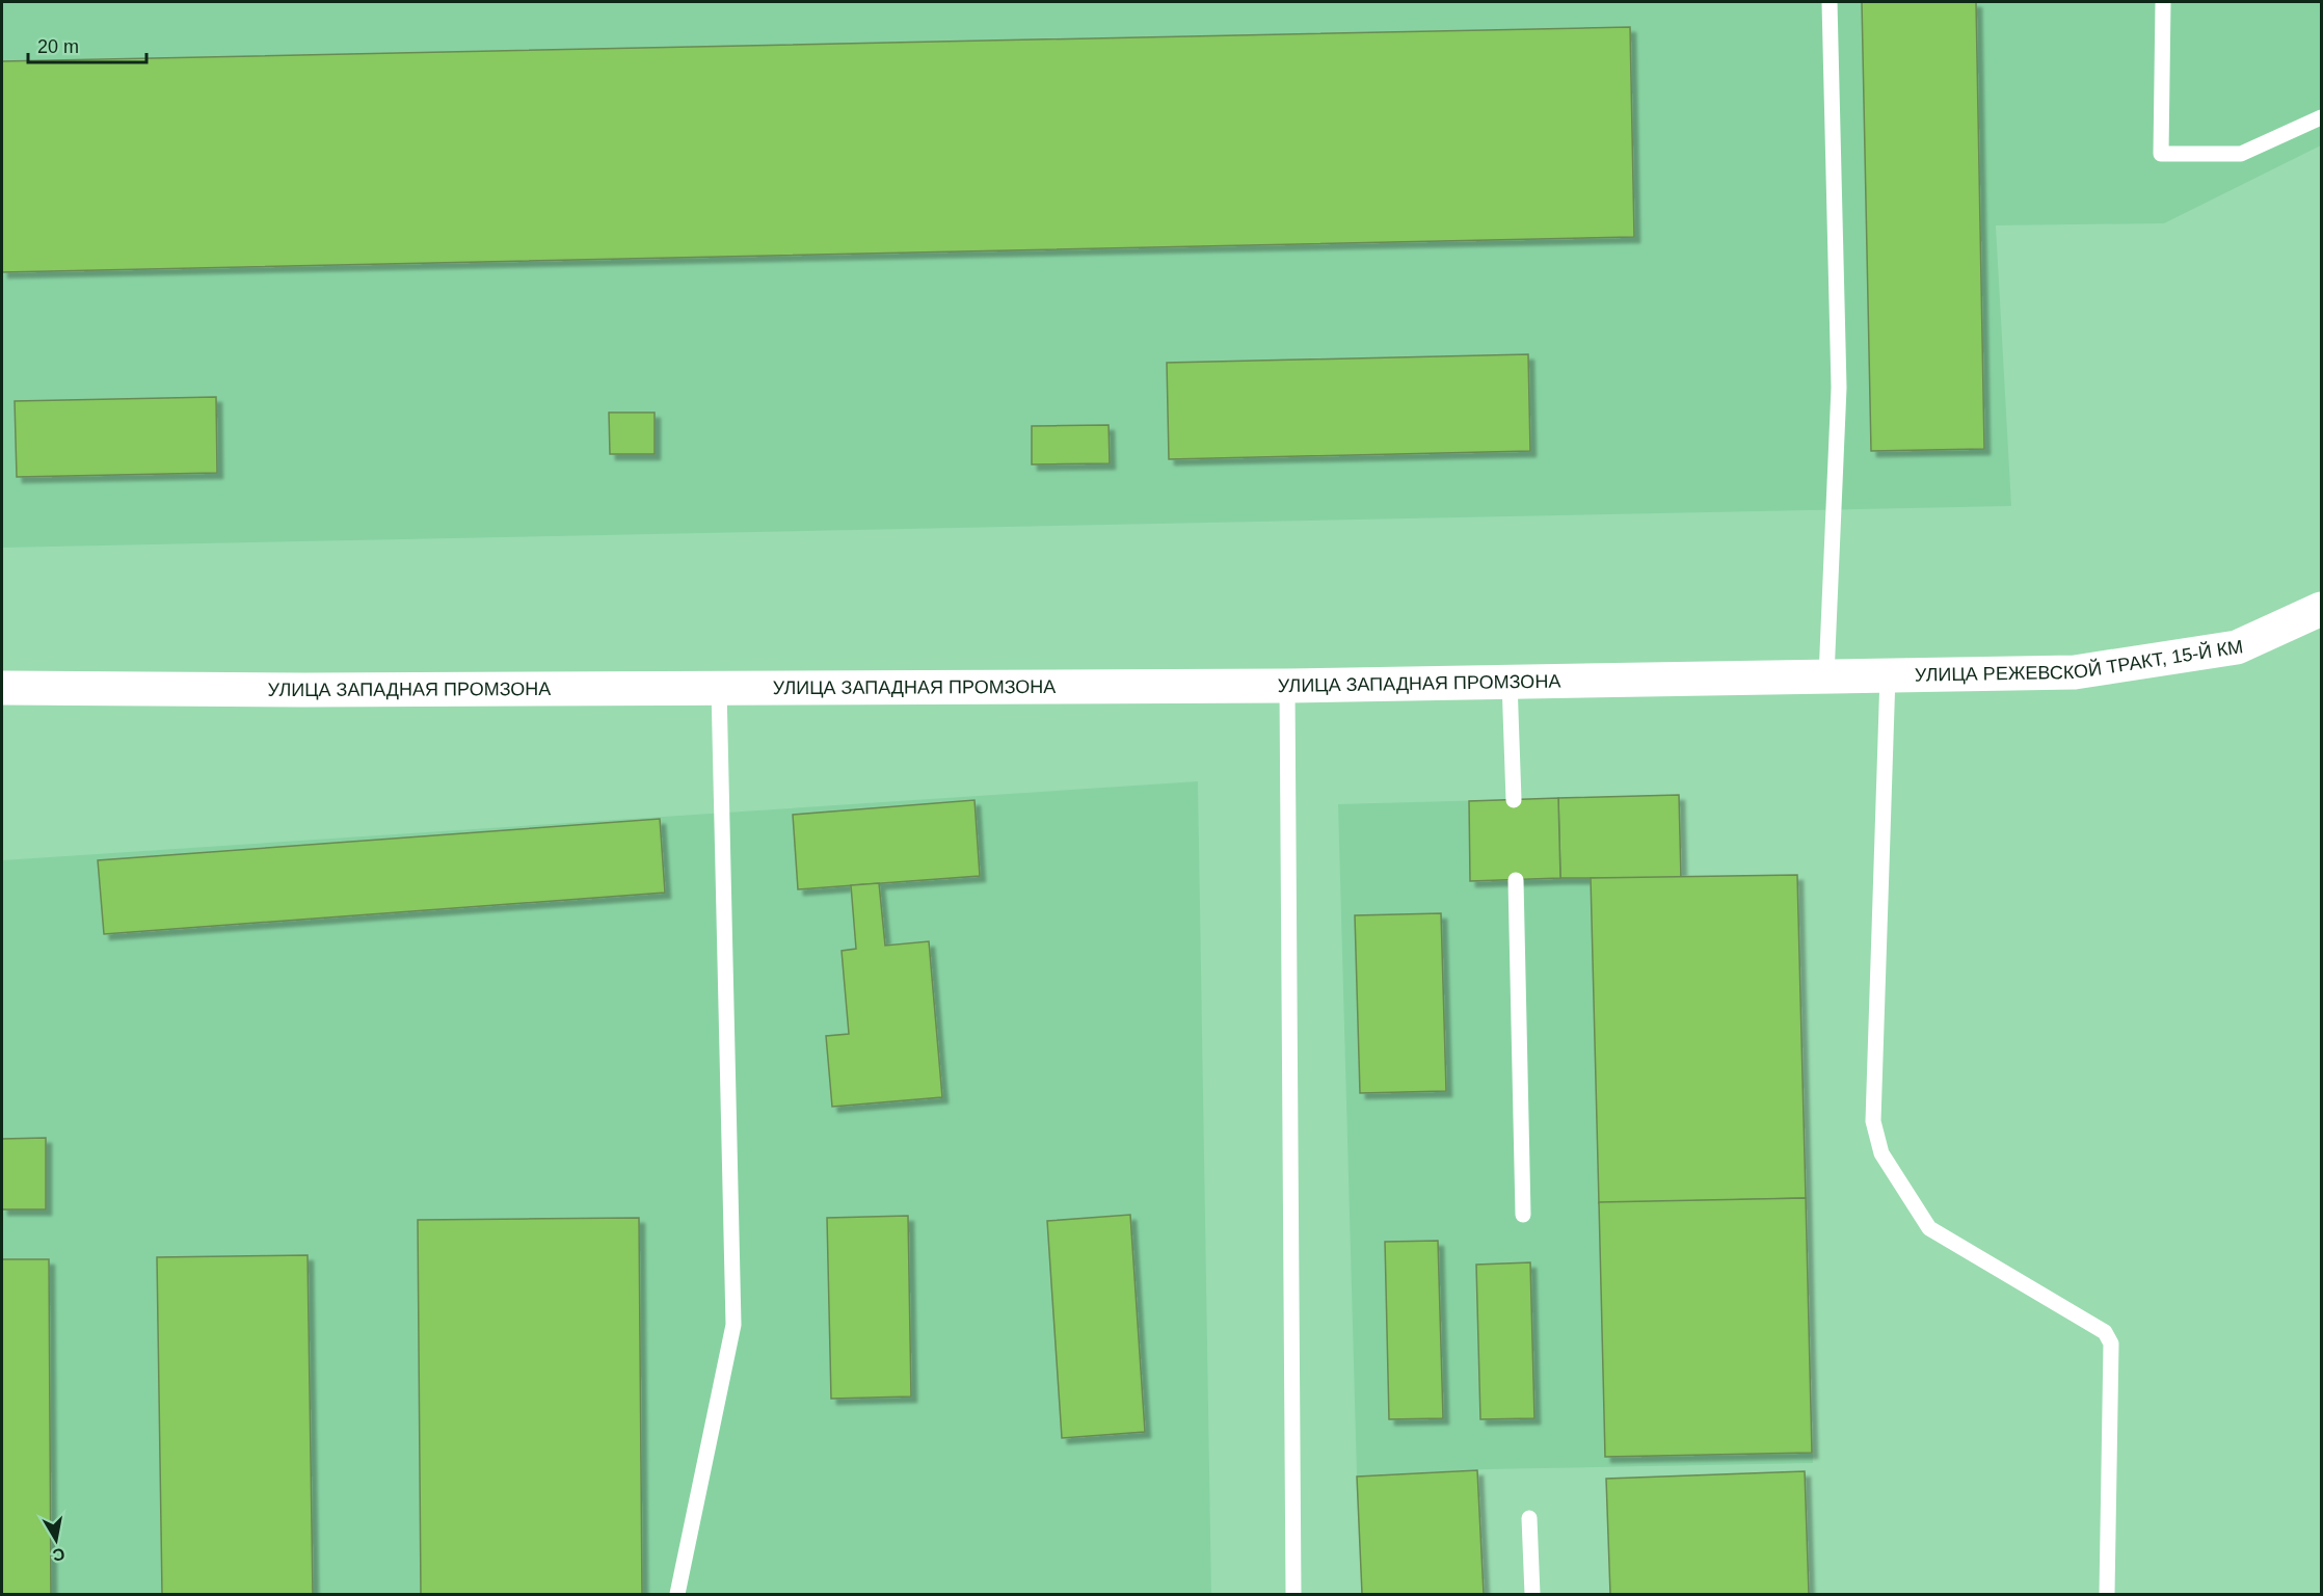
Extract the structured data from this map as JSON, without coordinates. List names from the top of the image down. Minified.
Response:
{"streets":{"street":["УЛИЦА РЕЖЕВСКОЙ ТРАКТ, 15-Й КМ","УЛИЦА ЗАПАДНАЯ ПРОМЗОНА"]},"crossings":[["УЛИЦА РЕЖЕВСКОЙ ТРАКТ, 15-Й КМ","УЛИЦА ЗАПАДНАЯ ПРОМЗОНА"]],"scale_bar":"20 m","north":"bottom"}
